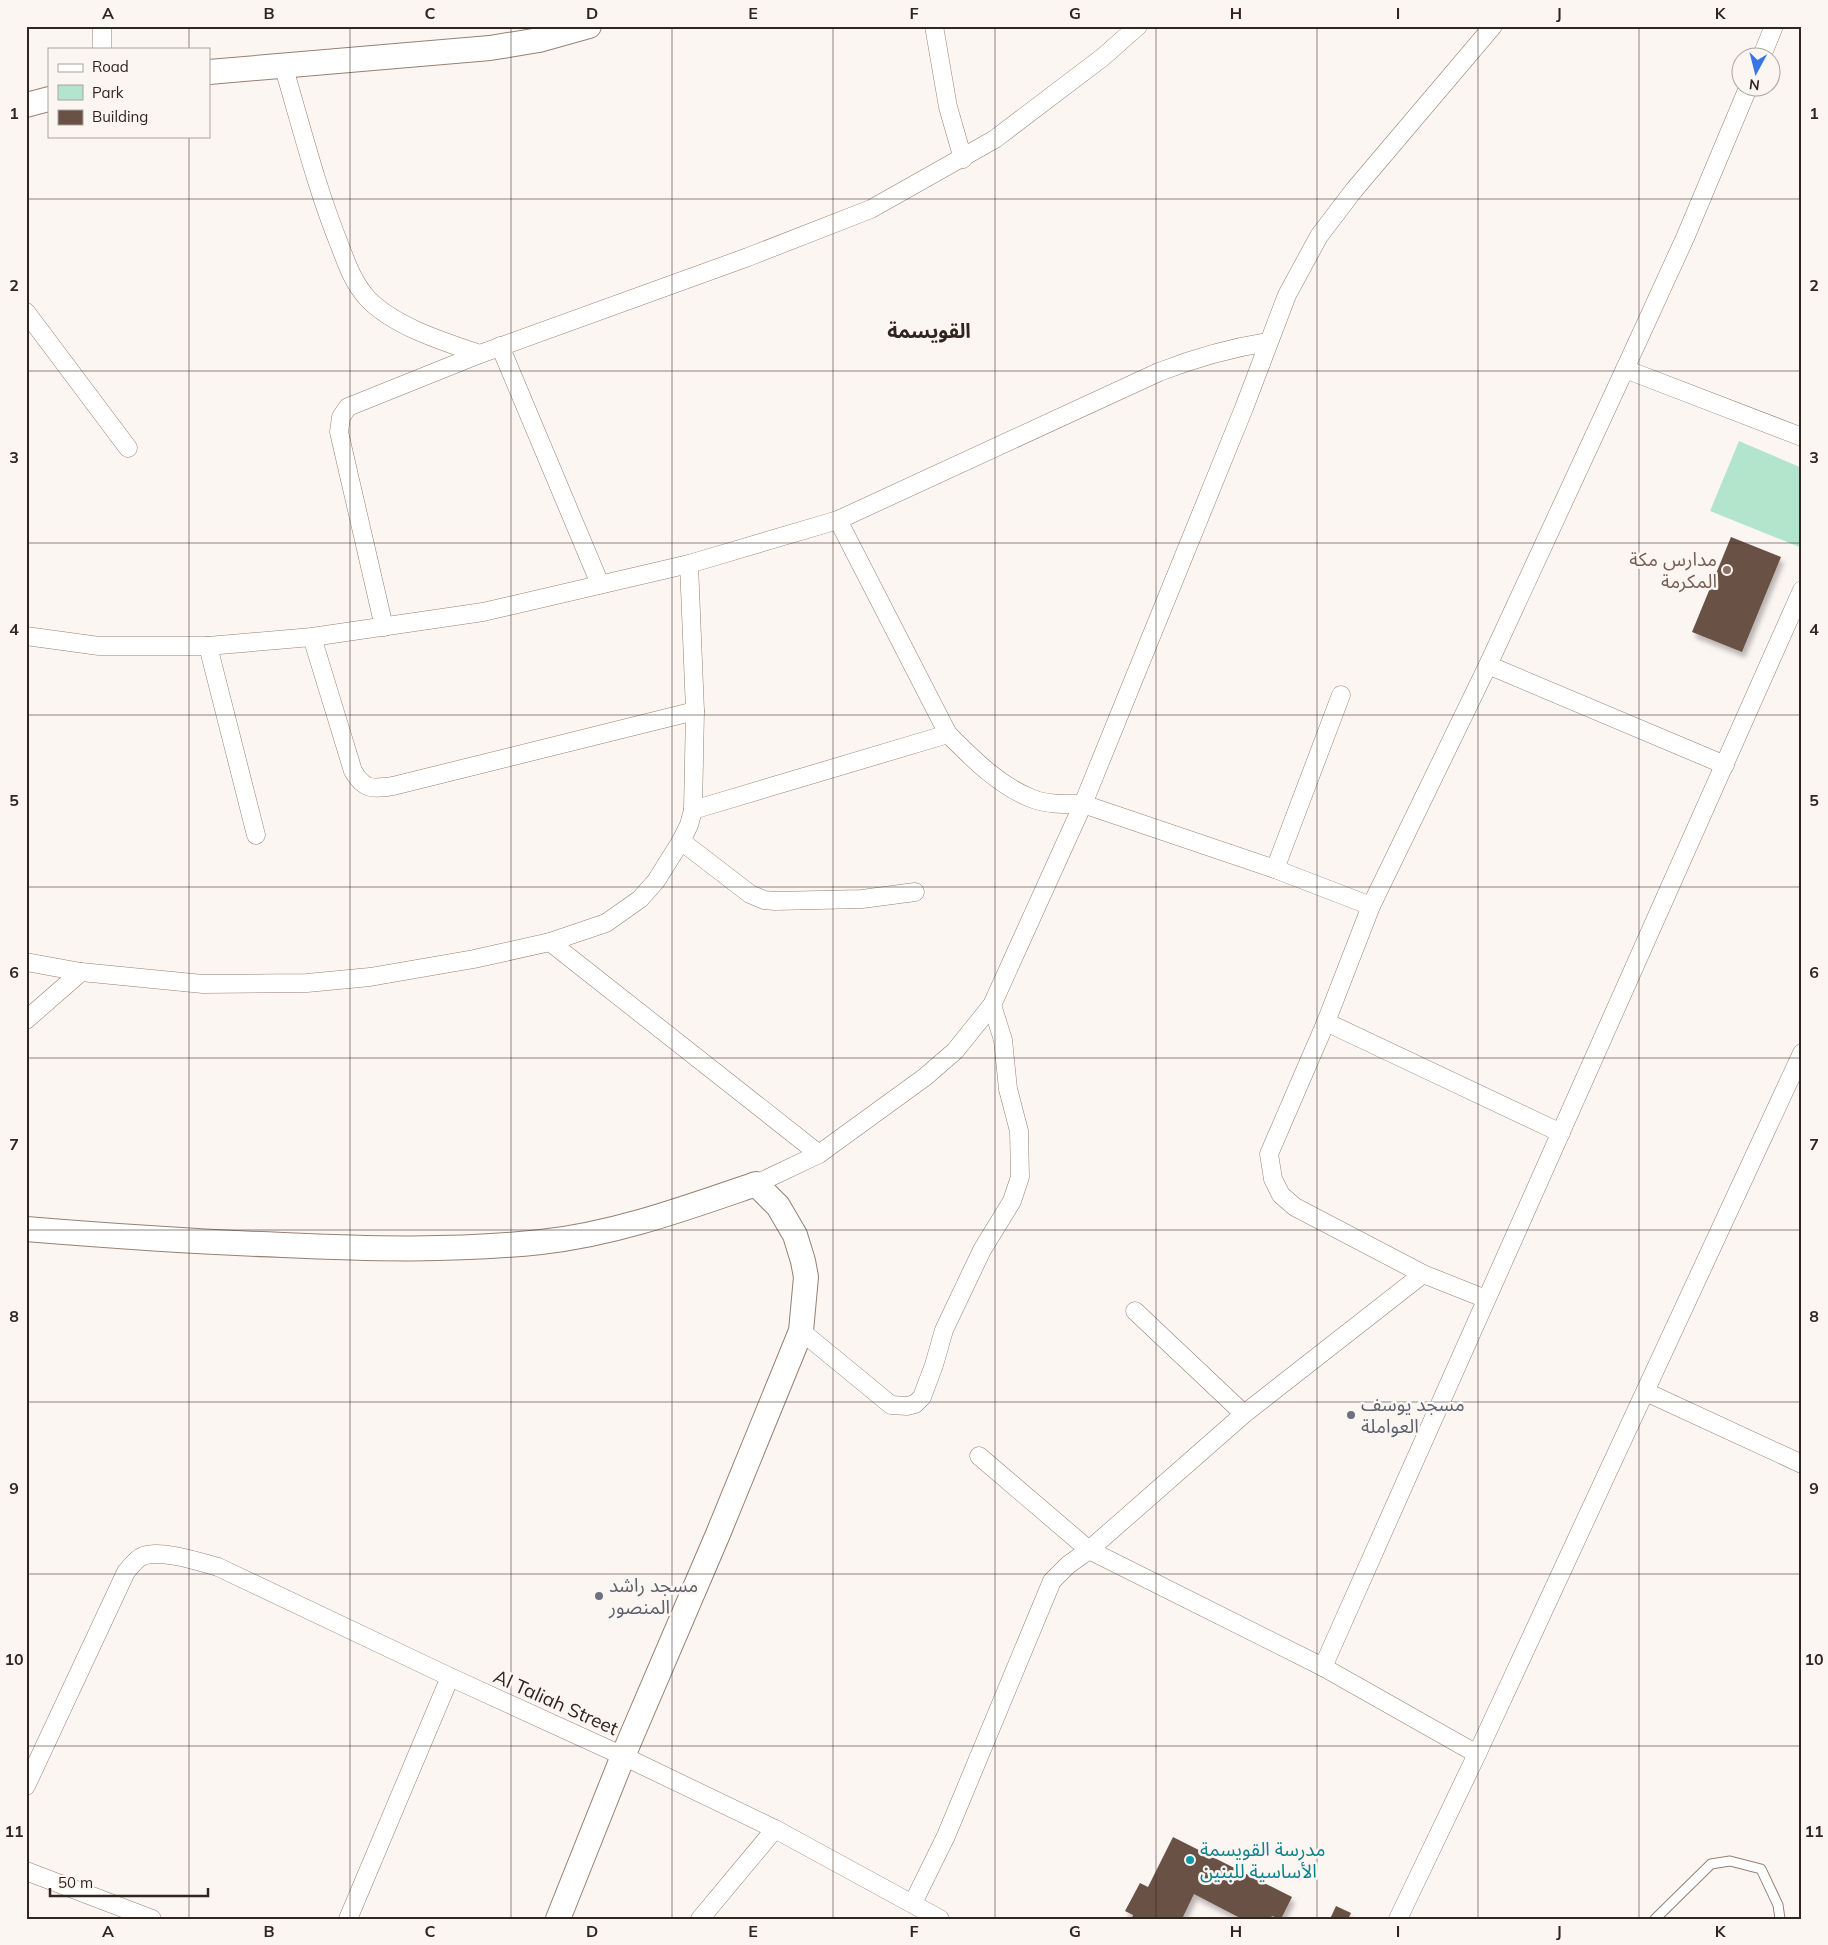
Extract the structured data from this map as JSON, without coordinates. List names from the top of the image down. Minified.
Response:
{"streets":{"street":["Al Taliah Street"]},"districts":["القويسمة"],"places":["مدارس مكة المكرمة","مسجد يوسف العواملة","مسجد راشد المنصور","مدرسة القويسمة الأساسية للبنين"],"legend":["Road","Park","Building"],"scale_bar":"50 m","north":"bottom","grid":{"columns":["A","B","C","D","E","F","G","H","I","J","K"],"rows":["1","2","3","4","5","6","7","8","9","10","11"]}}
